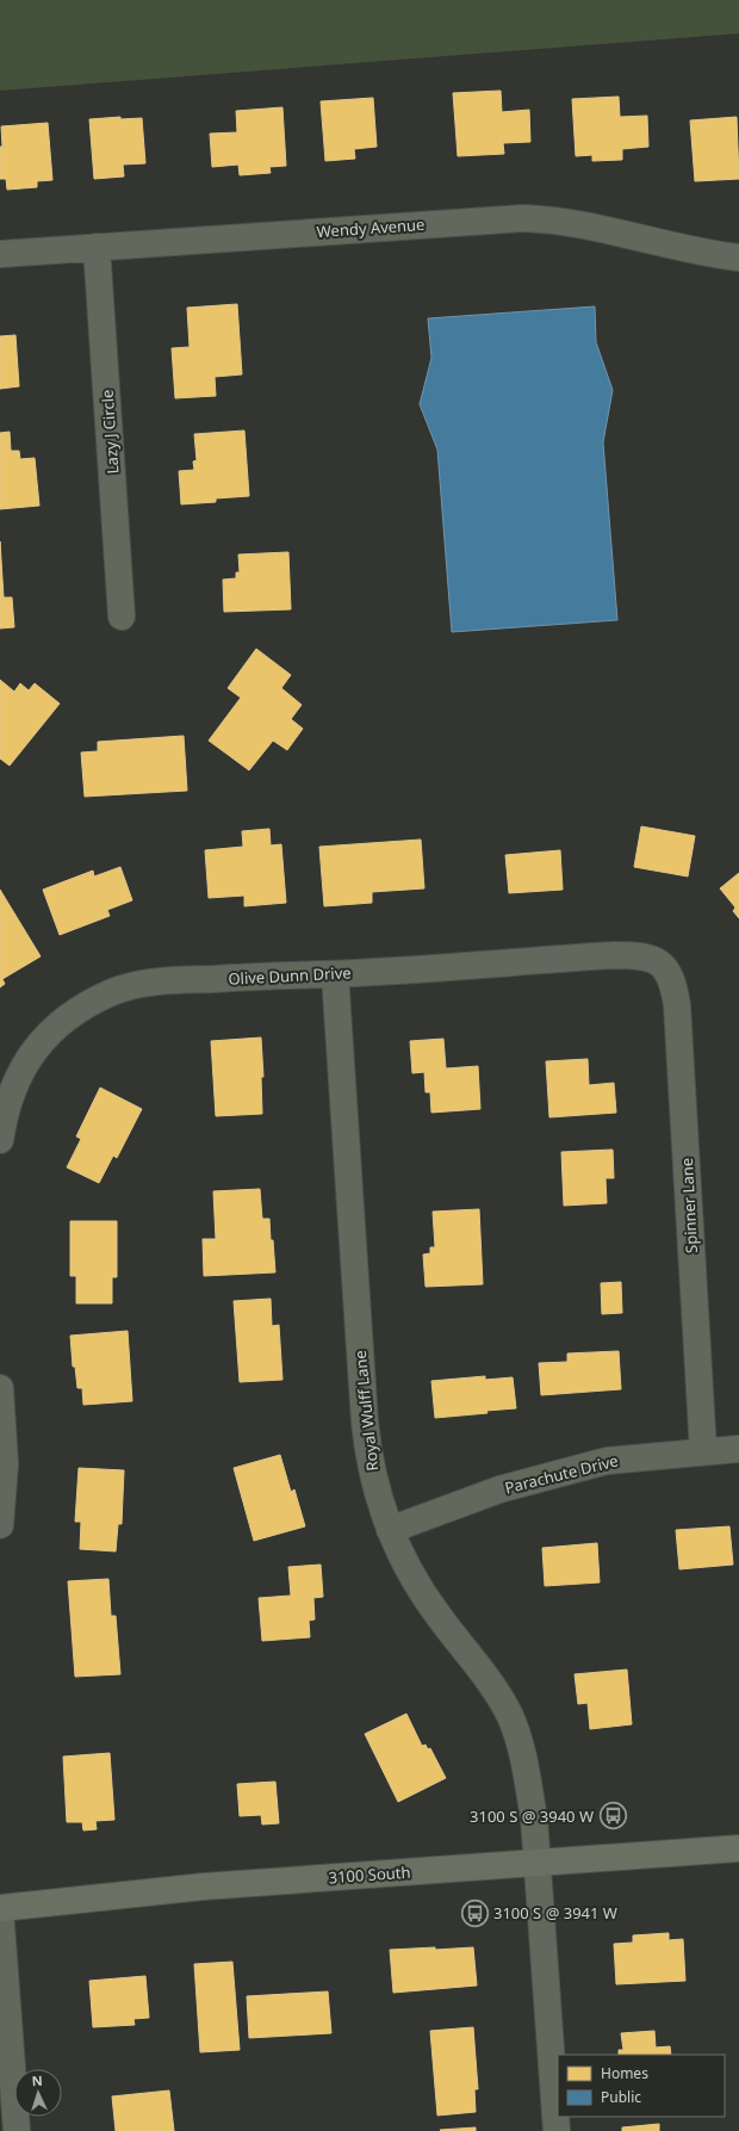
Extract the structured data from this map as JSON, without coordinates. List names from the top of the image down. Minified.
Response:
{"streets":{"main road":["3100 South"],"street":["Wendy Avenue","Lazy J Circle","Olive Dunn Drive","Spinner Lane","Royal Wulff Lane","Parachute Drive"]},"crossings":[["Wendy Avenue","Lazy J Circle"],["Olive Dunn Drive","Spinner Lane"],["Olive Dunn Drive","Royal Wulff Lane"],["Spinner Lane","Parachute Drive"],["Royal Wulff Lane","Parachute Drive"],["Royal Wulff Lane","3100 South"]],"places":{"bus stop":["3100 S @ 3940 W","3100 S @ 3941 W"]},"legend":["Homes","Public"],"north":"top"}
